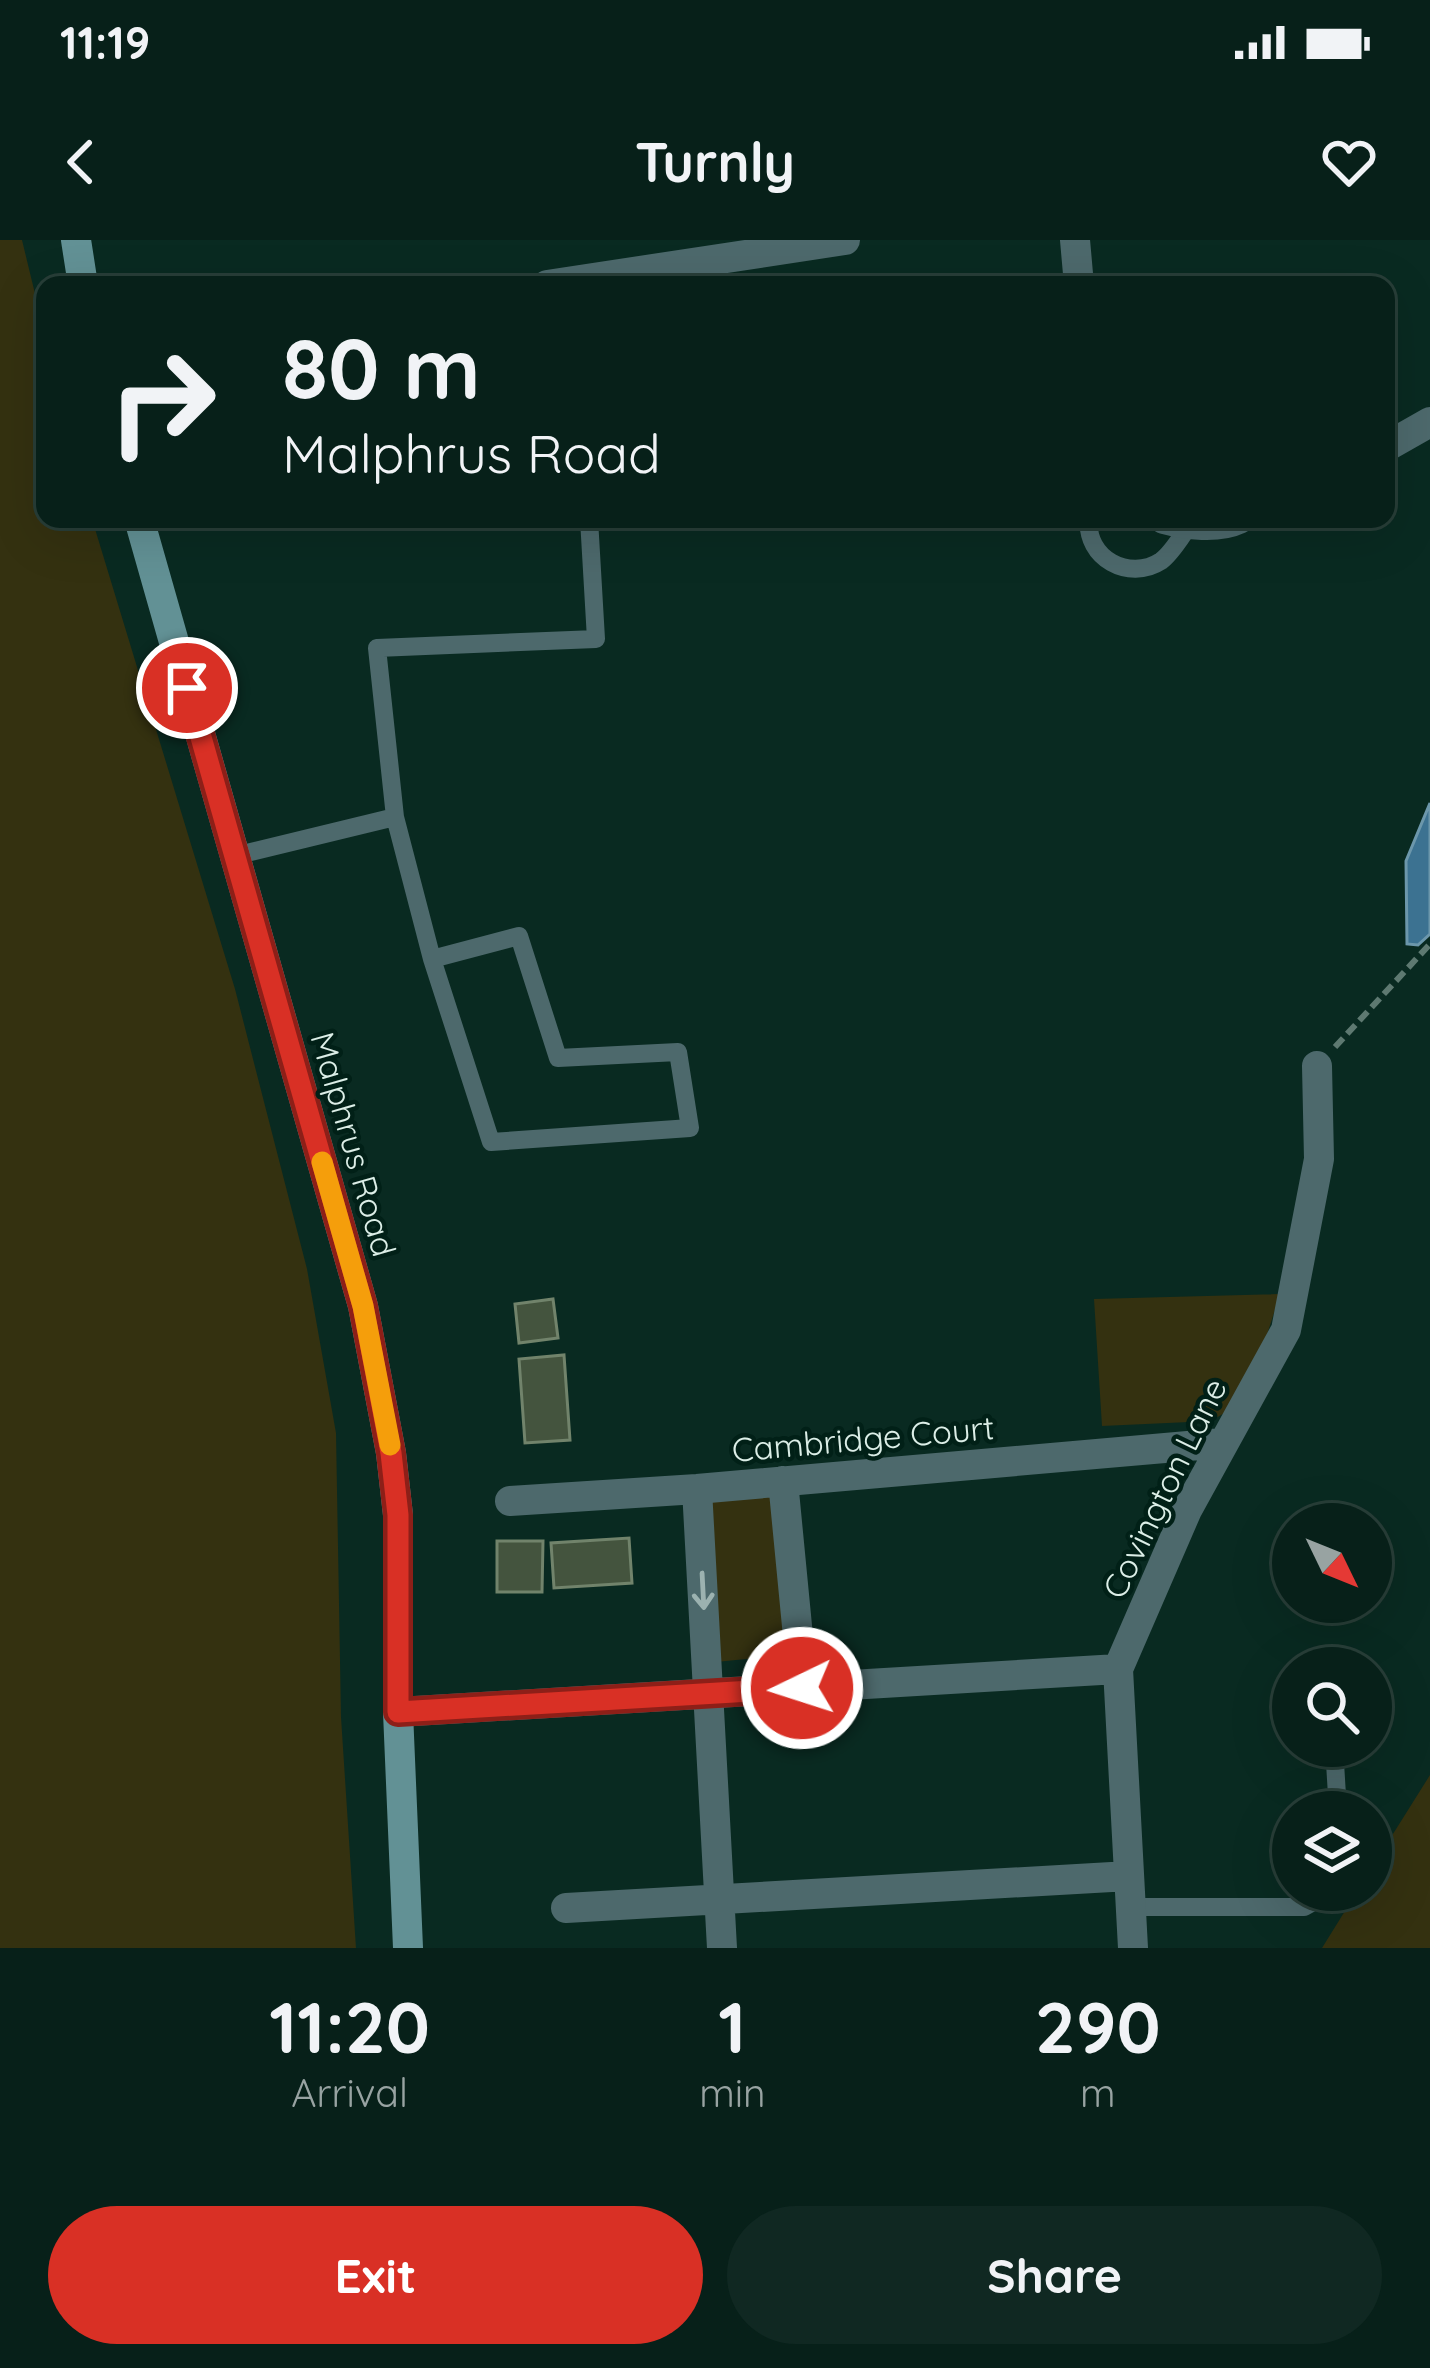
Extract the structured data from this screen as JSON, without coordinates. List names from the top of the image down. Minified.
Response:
{"streets":{"street":["Malphrus Road","Cambridge Court","Covington Lane"]},"crossings":[["Cambridge Court","Covington Lane"]],"north":"bottom right","page":{"status":"11:19","header":"Turnly","turn":["80 m","Malphrus Road"],"eta":["11:20","Arrival","1","min","290","m"],"buttons":["Exit","Share"]}}
